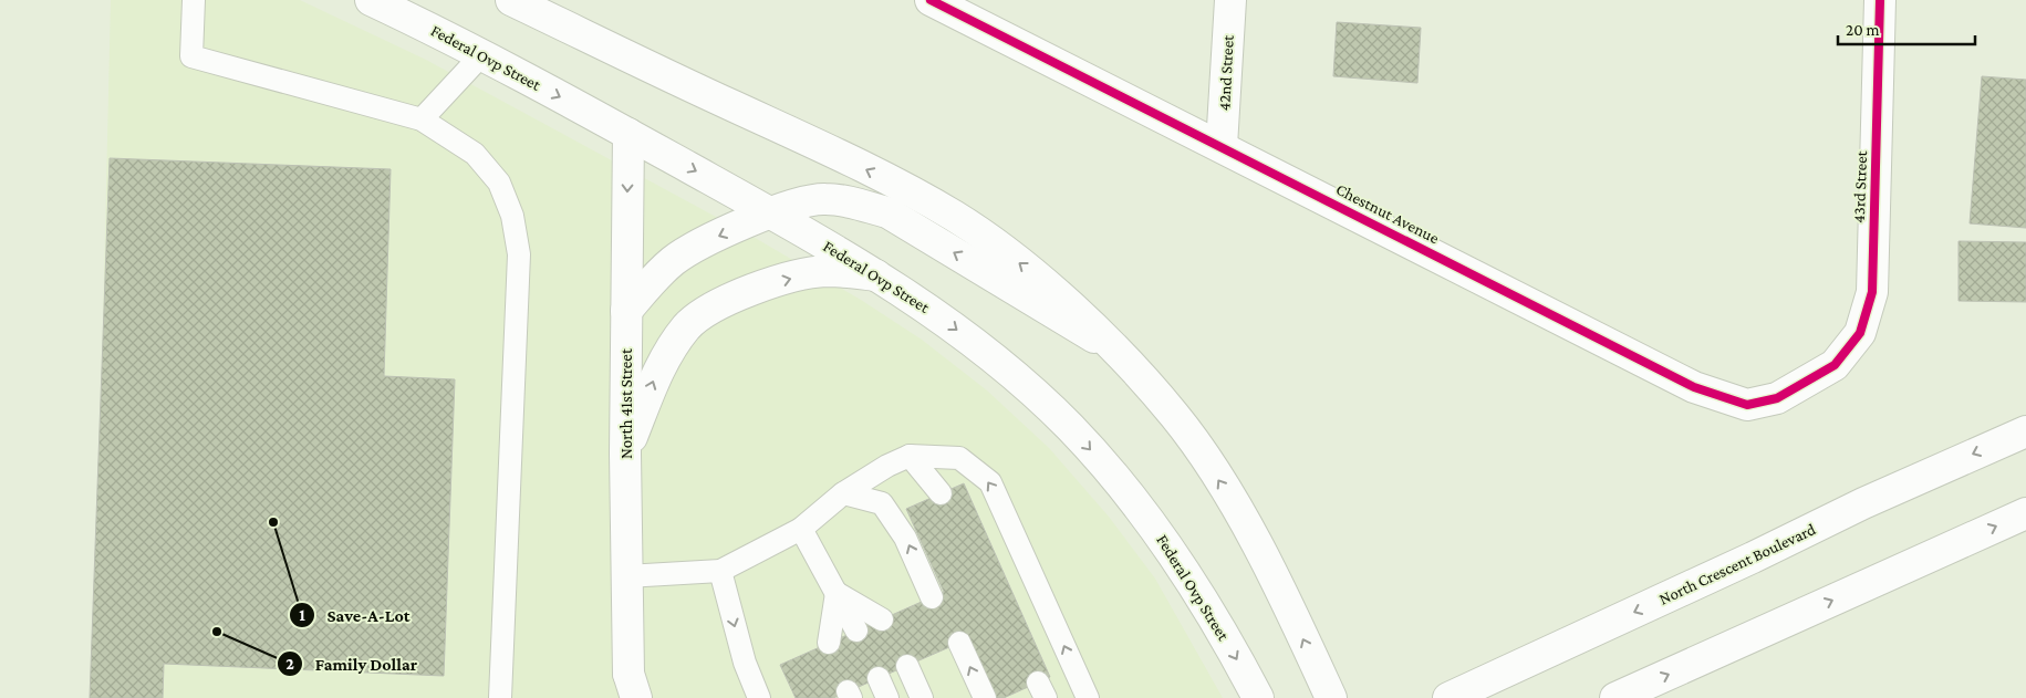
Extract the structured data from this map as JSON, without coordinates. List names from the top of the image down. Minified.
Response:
{"streets":{"main road":["Federal Ovp Street","42nd Street","43rd Street","Chestnut Avenue","North 41st Street","North Crescent Boulevard"]},"crossings":[["Federal Ovp Street","North 41st Street"],["42nd Street","Chestnut Avenue"],["43rd Street","Chestnut Avenue"]],"places":["Save-A-Lot","Family Dollar"],"scale_bar":"20 m"}
